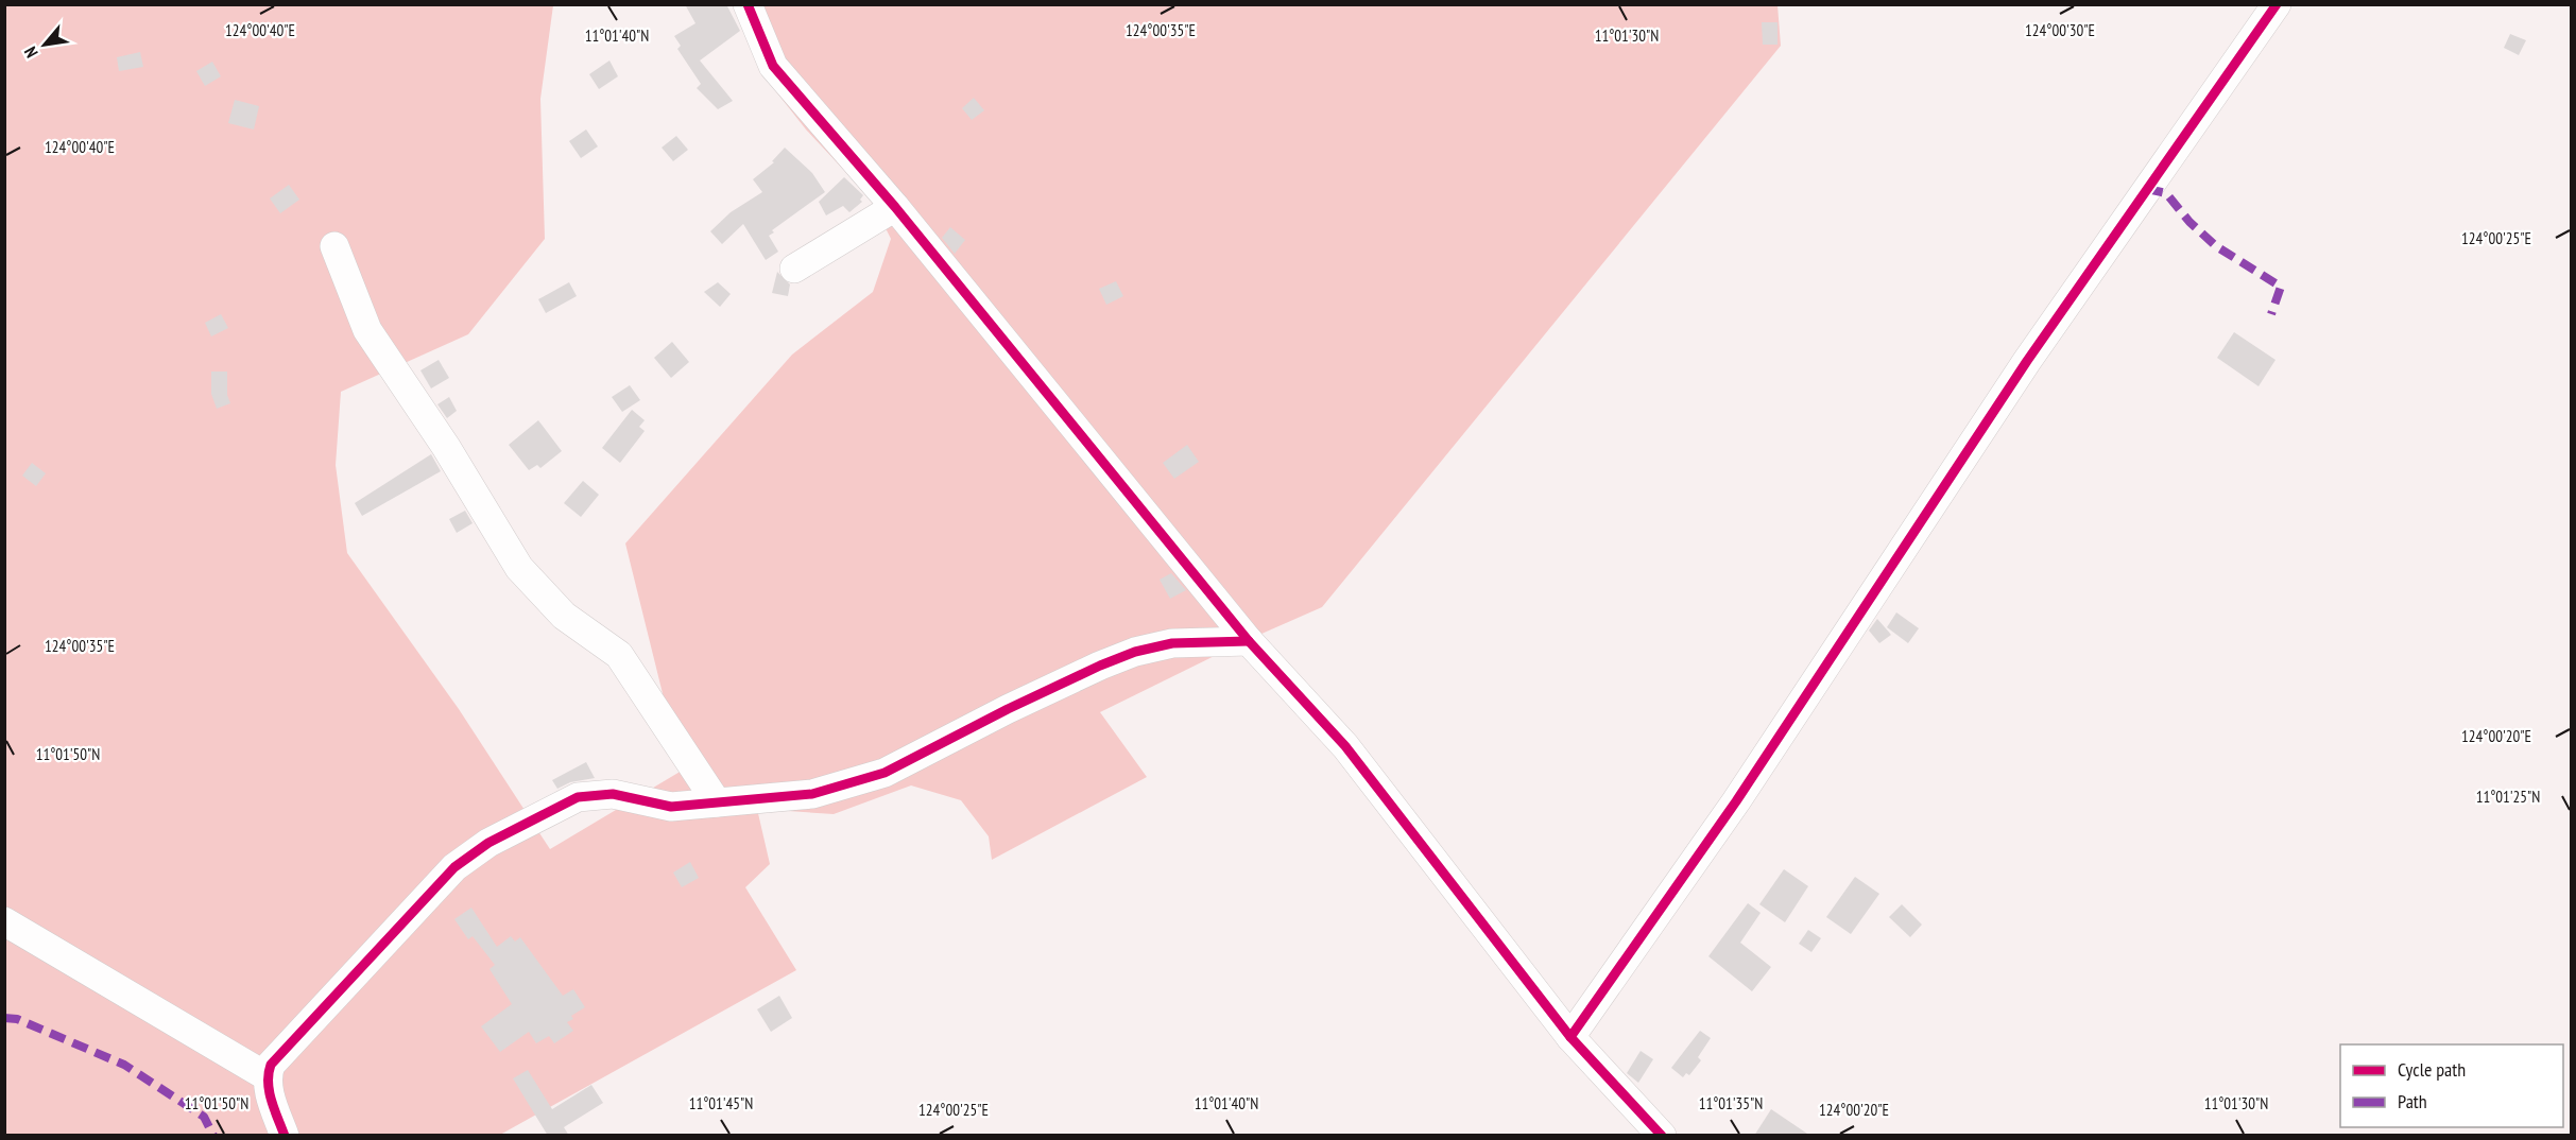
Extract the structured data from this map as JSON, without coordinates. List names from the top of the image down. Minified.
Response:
{"legend":["Cycle path","Path"],"north":"bottom left","coordinates":["124°00'40\"E","124°00'35\"E","124°00'30\"E","11°01'40\"N","11°01'30\"N","124°00'25\"E","124°00'20\"E","11°01'50\"N","11°01'25\"N","11°01'45\"N","11°01'35\"N"]}
